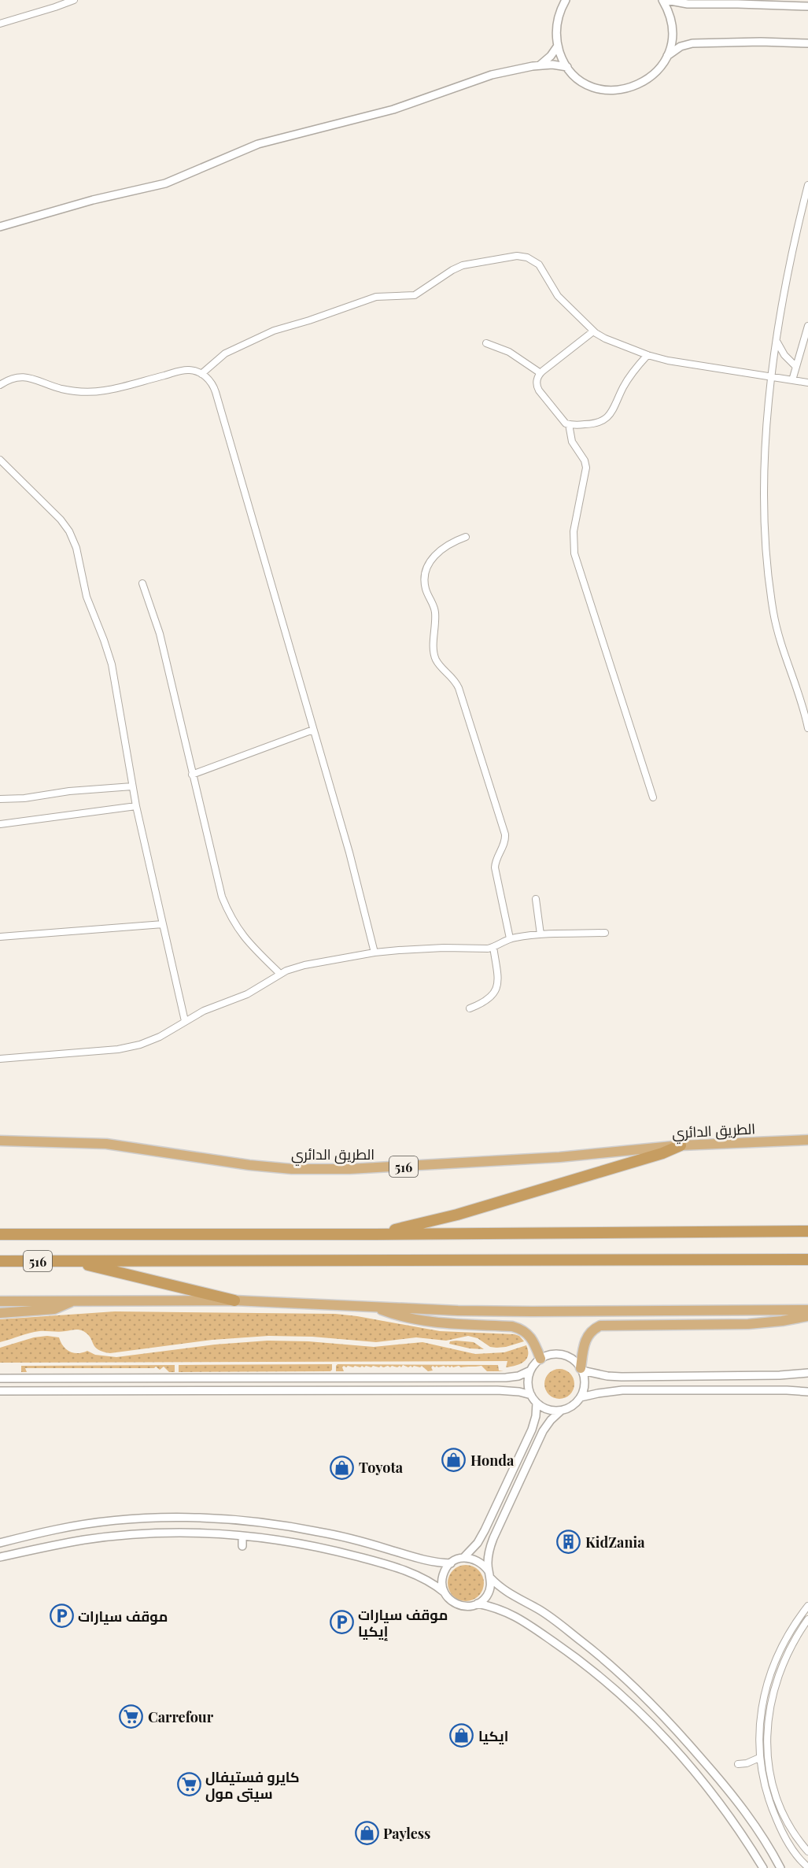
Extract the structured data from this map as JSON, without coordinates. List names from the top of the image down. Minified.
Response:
{"streets":{"highway":["الطريق الدائري","516"]},"crossings":[["الطريق الدائري","516"]],"places":{"shop":["Honda","Toyota","ايكيا","Payless"],"building":["KidZania"],"parking":["موقف سيارات","موقف سيارات إيكيا"],"supermarket":["Carrefour","كايرو فستيفال سيتى مول"]}}
